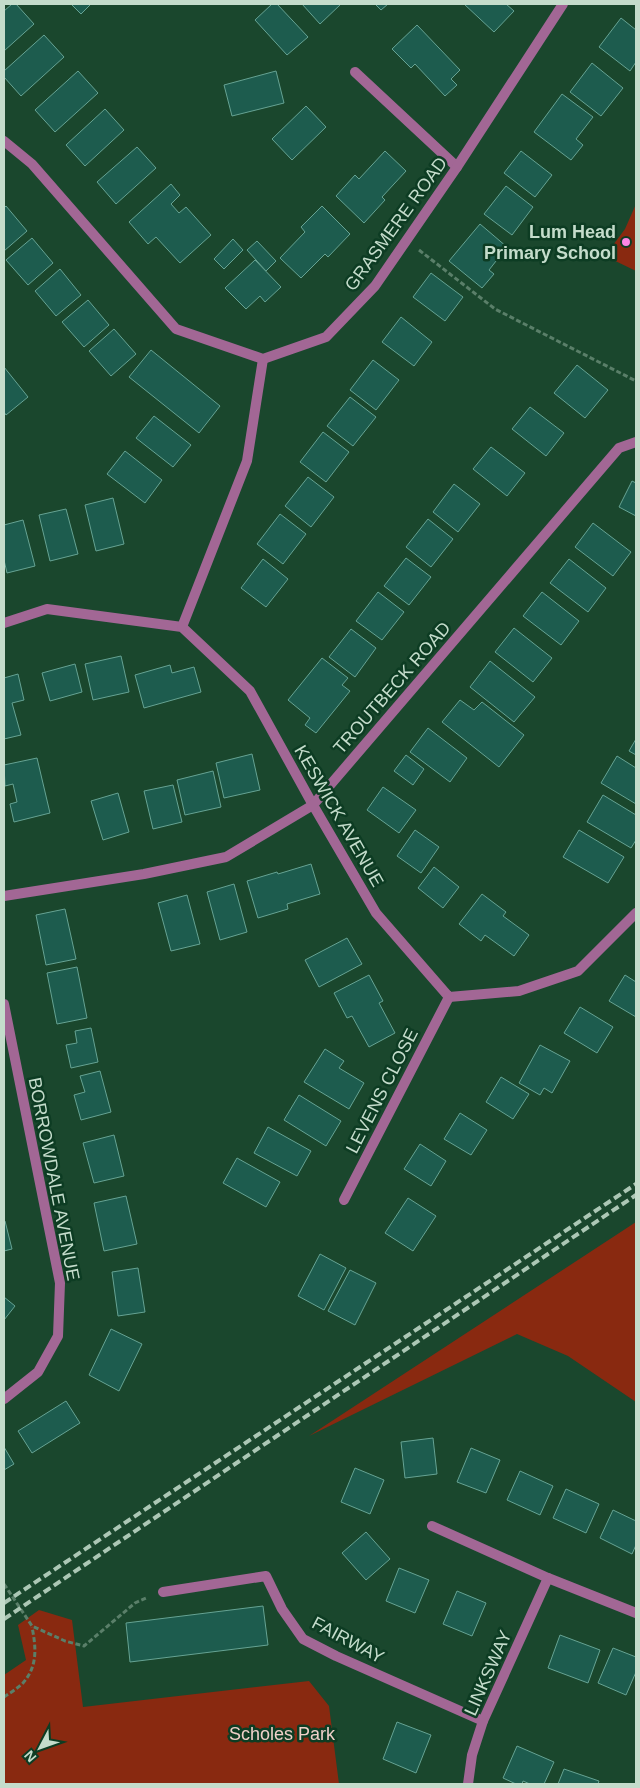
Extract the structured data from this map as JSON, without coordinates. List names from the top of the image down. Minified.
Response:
{"streets":{"street":["GRASMERE ROAD","TROUTBECK ROAD","KESWICK AVENUE","LEVENS CLOSE","BORROWDALE AVENUE","FAIRWAY","LINKSWAY"]},"crossings":[["TROUTBECK ROAD","KESWICK AVENUE"],["KESWICK AVENUE","LEVENS CLOSE"],["FAIRWAY","LINKSWAY"]],"parks":["Scholes Park"],"places":["Lum Head Primary School"],"north":"bottom left"}
